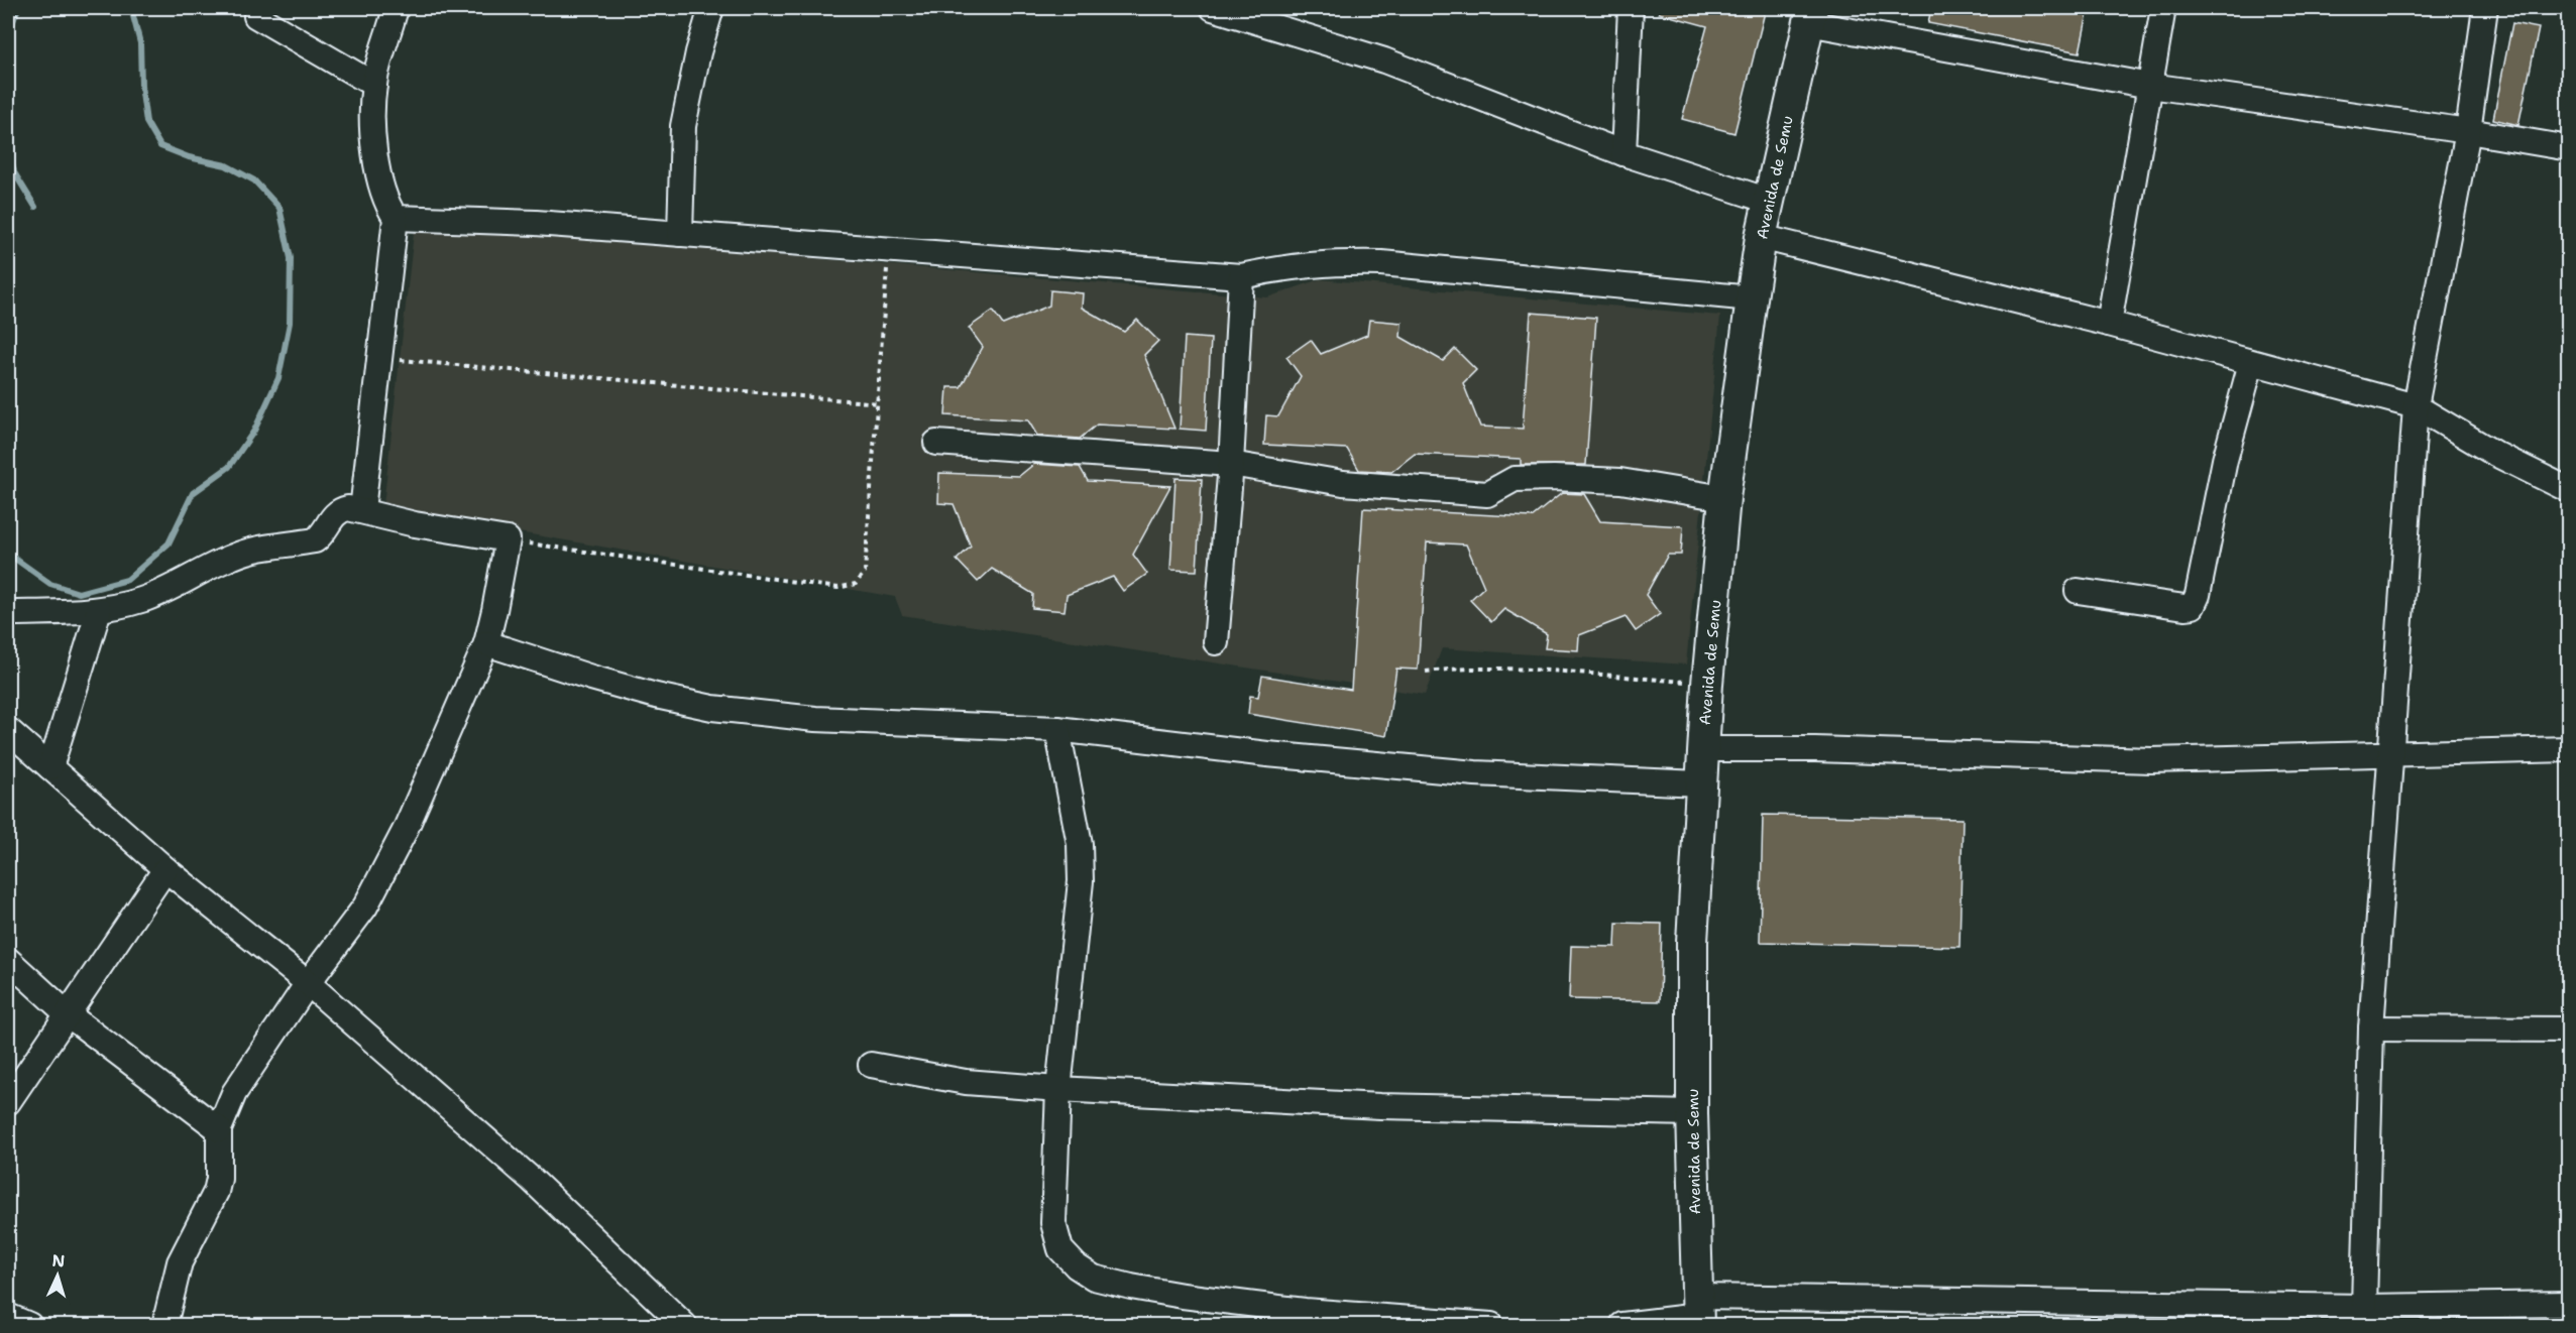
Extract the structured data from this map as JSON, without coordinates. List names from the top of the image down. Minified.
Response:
{"streets":{"main road":["Avenida de Semu"]},"north":"top"}
